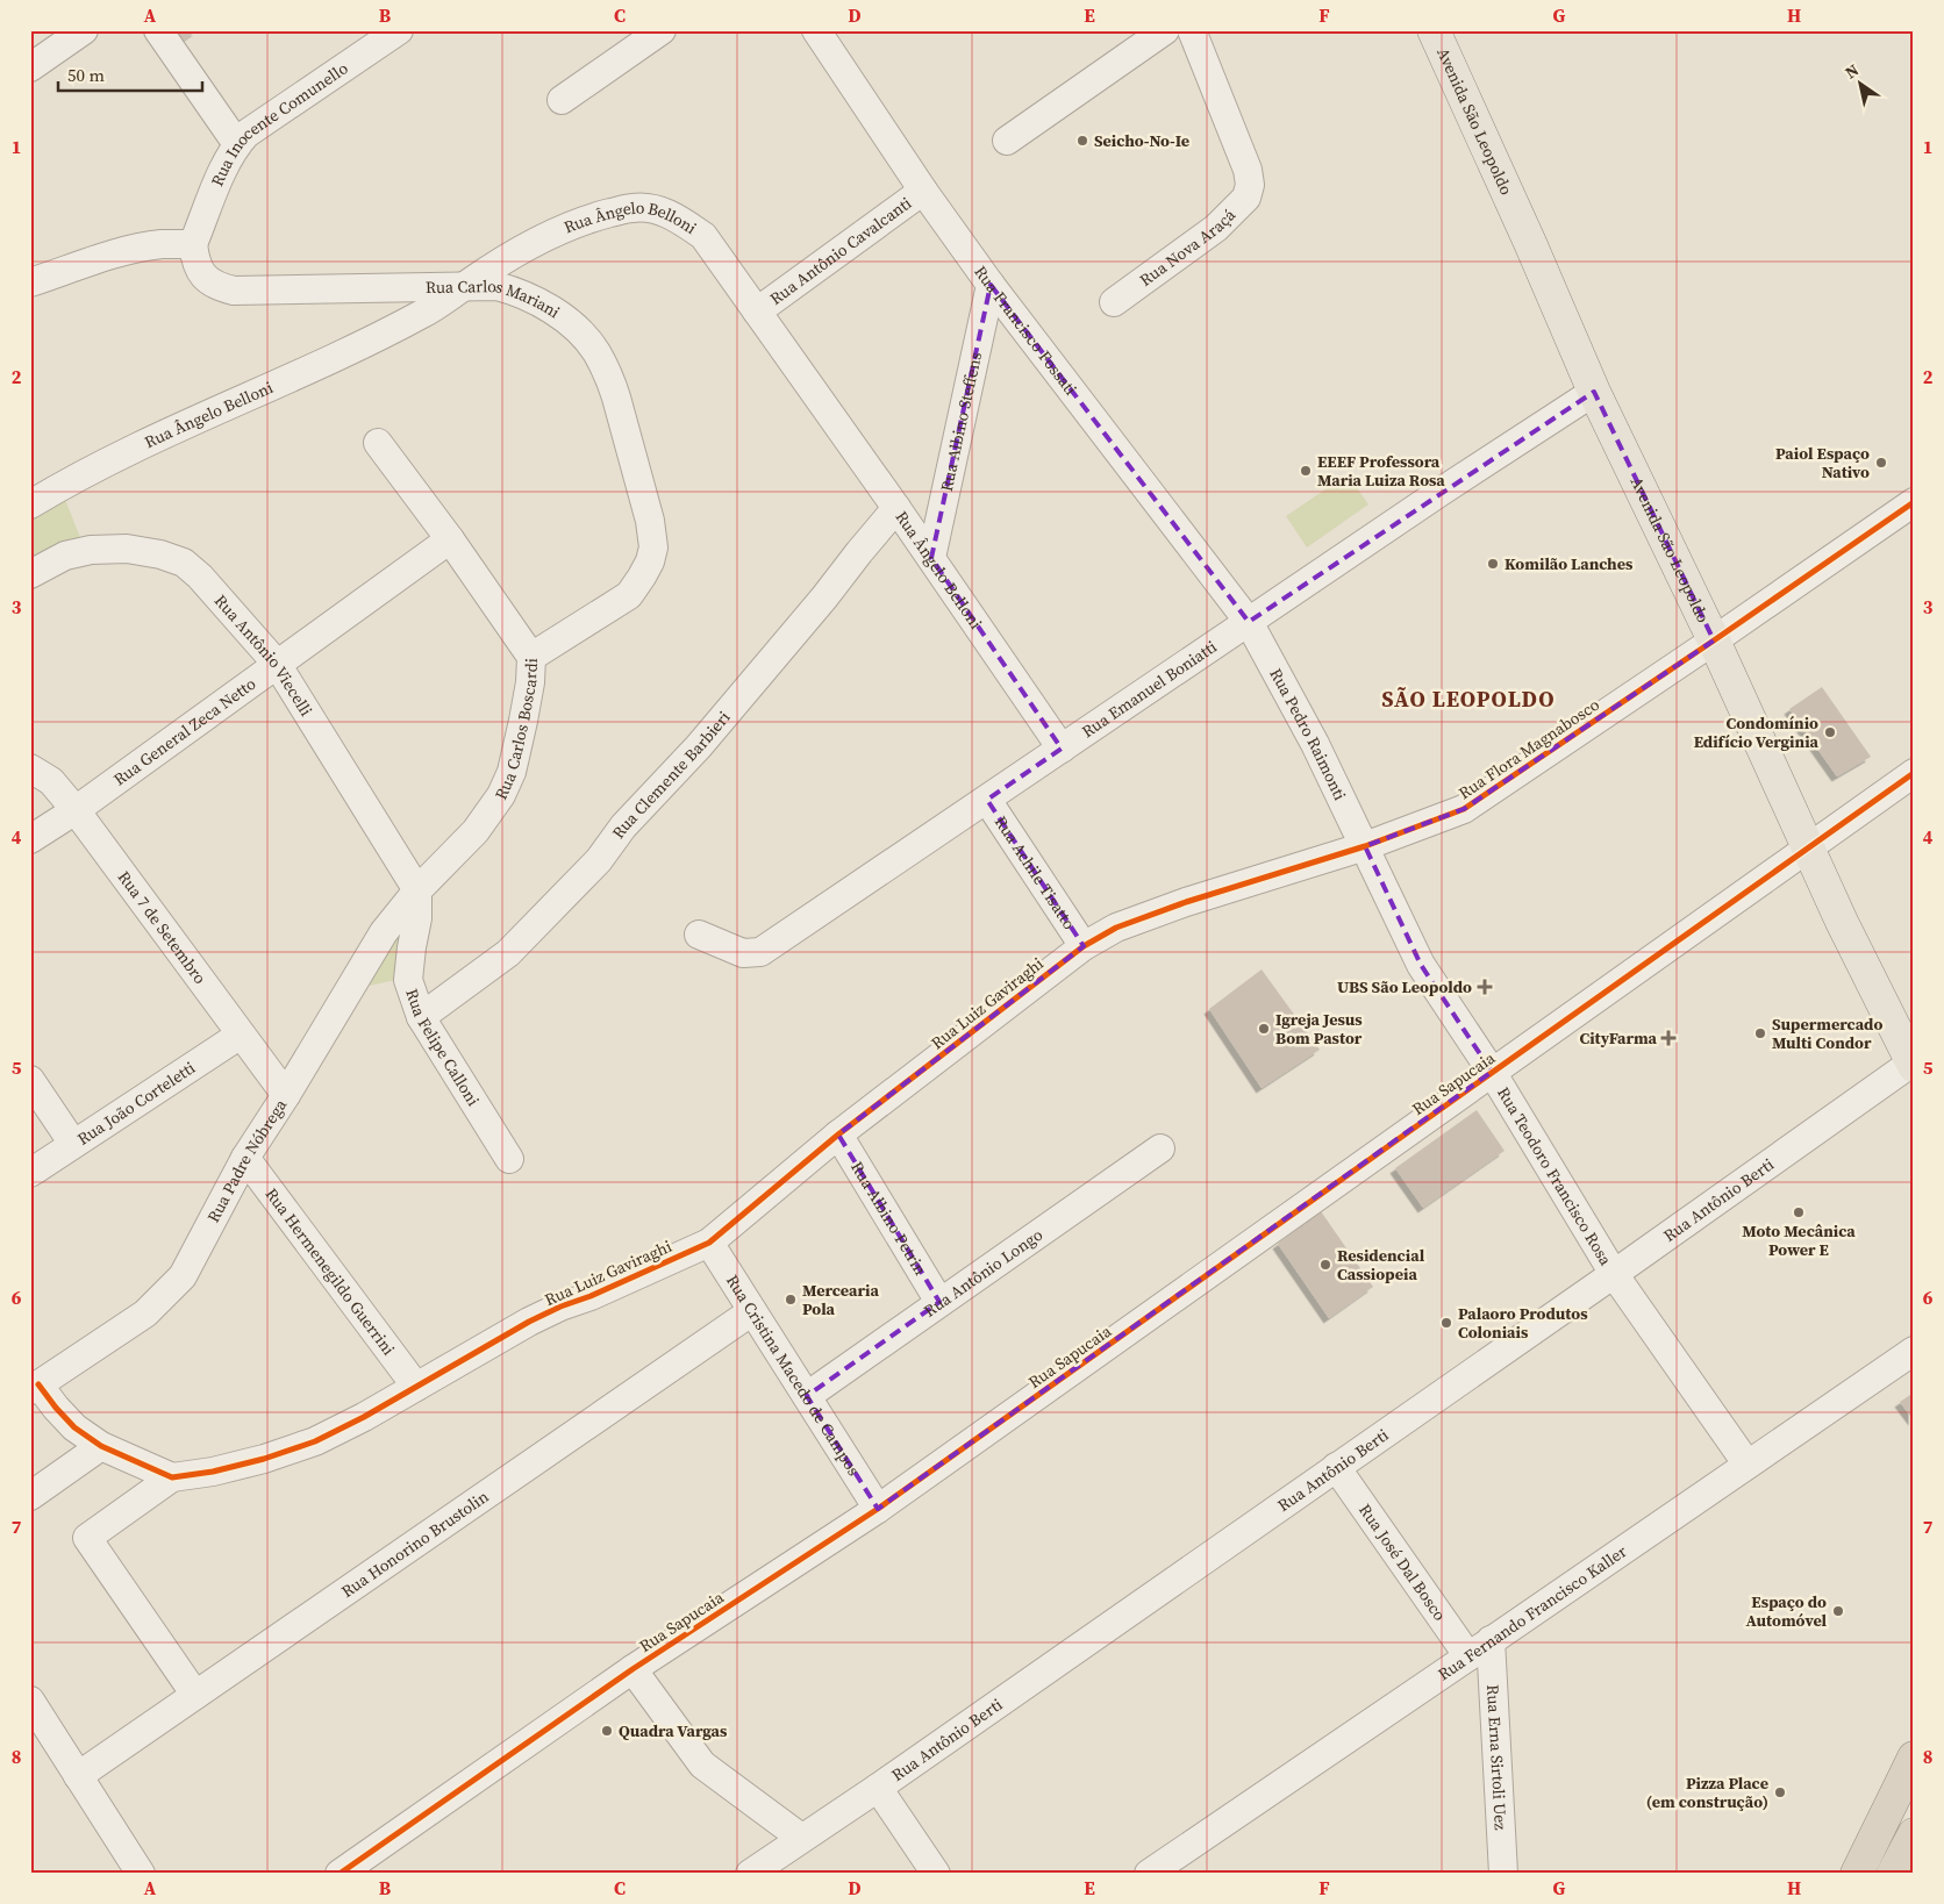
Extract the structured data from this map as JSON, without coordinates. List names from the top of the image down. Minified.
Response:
{"streets":{"main road":["Avenida São Leopoldo"],"street":["Rua Inocente Comunello","Rua Ângelo Belloni","Rua Nova Araçá","Rua Antônio Cavalcanti","Rua Carlos Mariani","Rua Francisco Fossati","Rua Albino Steffens","Rua Antônio Viecelli","Rua Emanuel Boniatti","Rua Carlos Boscardi","Rua General Zeca Netto","Rua Pedro Raimonti","Rua Flora Magnabosco","Rua Clemente Barbieri","Rua Achile Tisatto","Rua 7 de Setembro","Rua Luiz Gaviraghi","Rua Felipe Calloni","Rua Sapucaia","Rua João Corteletti","Rua Padre Nóbrega","Rua Teodoro Francisco Rosa","Rua Antônio Berti","Rua Albino Petrin","Rua Hermenegildo Guerrini","Rua Antônio Longo","Rua Cristina Macedo de Campos","Rua Honorino Brustolin","Rua José Dal Bosco","Rua Fernando Francisco Kaller","Rua Erna Sirtoli Uez"]},"crossings":[["Avenida São Leopoldo","Rua Emanuel Boniatti"],["Avenida São Leopoldo","Rua Flora Magnabosco"],["Avenida São Leopoldo","Rua Sapucaia"],["Avenida São Leopoldo","Rua Antônio Berti"],["Rua Inocente Comunello","Rua Carlos Mariani"],["Rua Ângelo Belloni","Rua Antônio Cavalcanti"],["Rua Ângelo Belloni","Rua Carlos Mariani"],["Rua Ângelo Belloni","Rua Albino Steffens"],["Rua Ângelo Belloni","Rua Emanuel Boniatti"],["Rua Ângelo Belloni","Rua Clemente Barbieri"],["Rua Antônio Cavalcanti","Rua Francisco Fossati"],["Rua Carlos Mariani","Rua Carlos Boscardi"],["Rua Francisco Fossati","Rua Albino Steffens"],["Rua Francisco Fossati","Rua Emanuel Boniatti"],["Rua Francisco Fossati","Rua Pedro Raimonti"],["Rua Antônio Viecelli","Rua Carlos Boscardi"],["Rua Antônio Viecelli","Rua General Zeca Netto"],["Rua Antônio Viecelli","Rua Felipe Calloni"],["Rua Antônio Viecelli","Rua Padre Nóbrega"],["Rua Emanuel Boniatti","Rua Pedro Raimonti"],["Rua Emanuel Boniatti","Rua Achile Tisatto"],["Rua Carlos Boscardi","Rua General Zeca Netto"],["Rua Carlos Boscardi","Rua Felipe Calloni"],["Rua Carlos Boscardi","Rua Padre Nóbrega"],["Rua General Zeca Netto","Rua 7 de Setembro"],["Rua Pedro Raimonti","Rua Flora Magnabosco"],["Rua Pedro Raimonti","Rua Teodoro Francisco Rosa"],["Rua Flora Magnabosco","Rua Achile Tisatto"],["Rua Flora Magnabosco","Rua Luiz Gaviraghi"],["Rua Flora Magnabosco","Rua Teodoro Francisco Rosa"],["Rua Clemente Barbieri","Rua Felipe Calloni"],["Rua Achile Tisatto","Rua Luiz Gaviraghi"],["Rua 7 de Setembro","Rua João Corteletti"],["Rua 7 de Setembro","Rua Padre Nóbrega"],["Rua Luiz Gaviraghi","Rua Albino Petrin"],["Rua Luiz Gaviraghi","Rua Hermenegildo Guerrini"],["Rua Luiz Gaviraghi","Rua Cristina Macedo de Campos"],["Rua Felipe Calloni","Rua Padre Nóbrega"],["Rua Sapucaia","Rua Teodoro Francisco Rosa"],["Rua Sapucaia","Rua Cristina Macedo de Campos"],["Rua Padre Nóbrega","Rua Hermenegildo Guerrini"],["Rua Teodoro Francisco Rosa","Rua Antônio Berti"],["Rua Teodoro Francisco Rosa","Rua Fernando Francisco Kaller"],["Rua Antônio Berti","Rua José Dal Bosco"],["Rua Albino Petrin","Rua Antônio Longo"],["Rua Antônio Longo","Rua Cristina Macedo de Campos"],["Rua Cristina Macedo de Campos","Rua Honorino Brustolin"],["Rua José Dal Bosco","Rua Fernando Francisco Kaller"],["Rua Fernando Francisco Kaller","Rua Erna Sirtoli Uez"]],"districts":["SÃO LEOPOLDO"],"places":{"other":["Seicho-No-Ie","Paiol Espaço Nativo","EEEF Professora Maria Luiza Rosa","Komilão Lanches","Condomínio Edifício Verginia","Igreja Jesus Bom Pastor","Supermercado Multi Condor","Moto Mecânica Power E","Residencial Cassiopeia","Mercearia Pola","Palaoro Produtos Coloniais","Espaço do Automóvel","Quadra Vargas","Pizza Place (em construção)"],"health":["UBS São Leopoldo","CityFarma"]},"scale_bar":"50 m","north":"top left","grid":{"columns":["A","B","C","D","E","F","G","H"],"rows":["1","2","3","4","5","6","7","8"]}}
